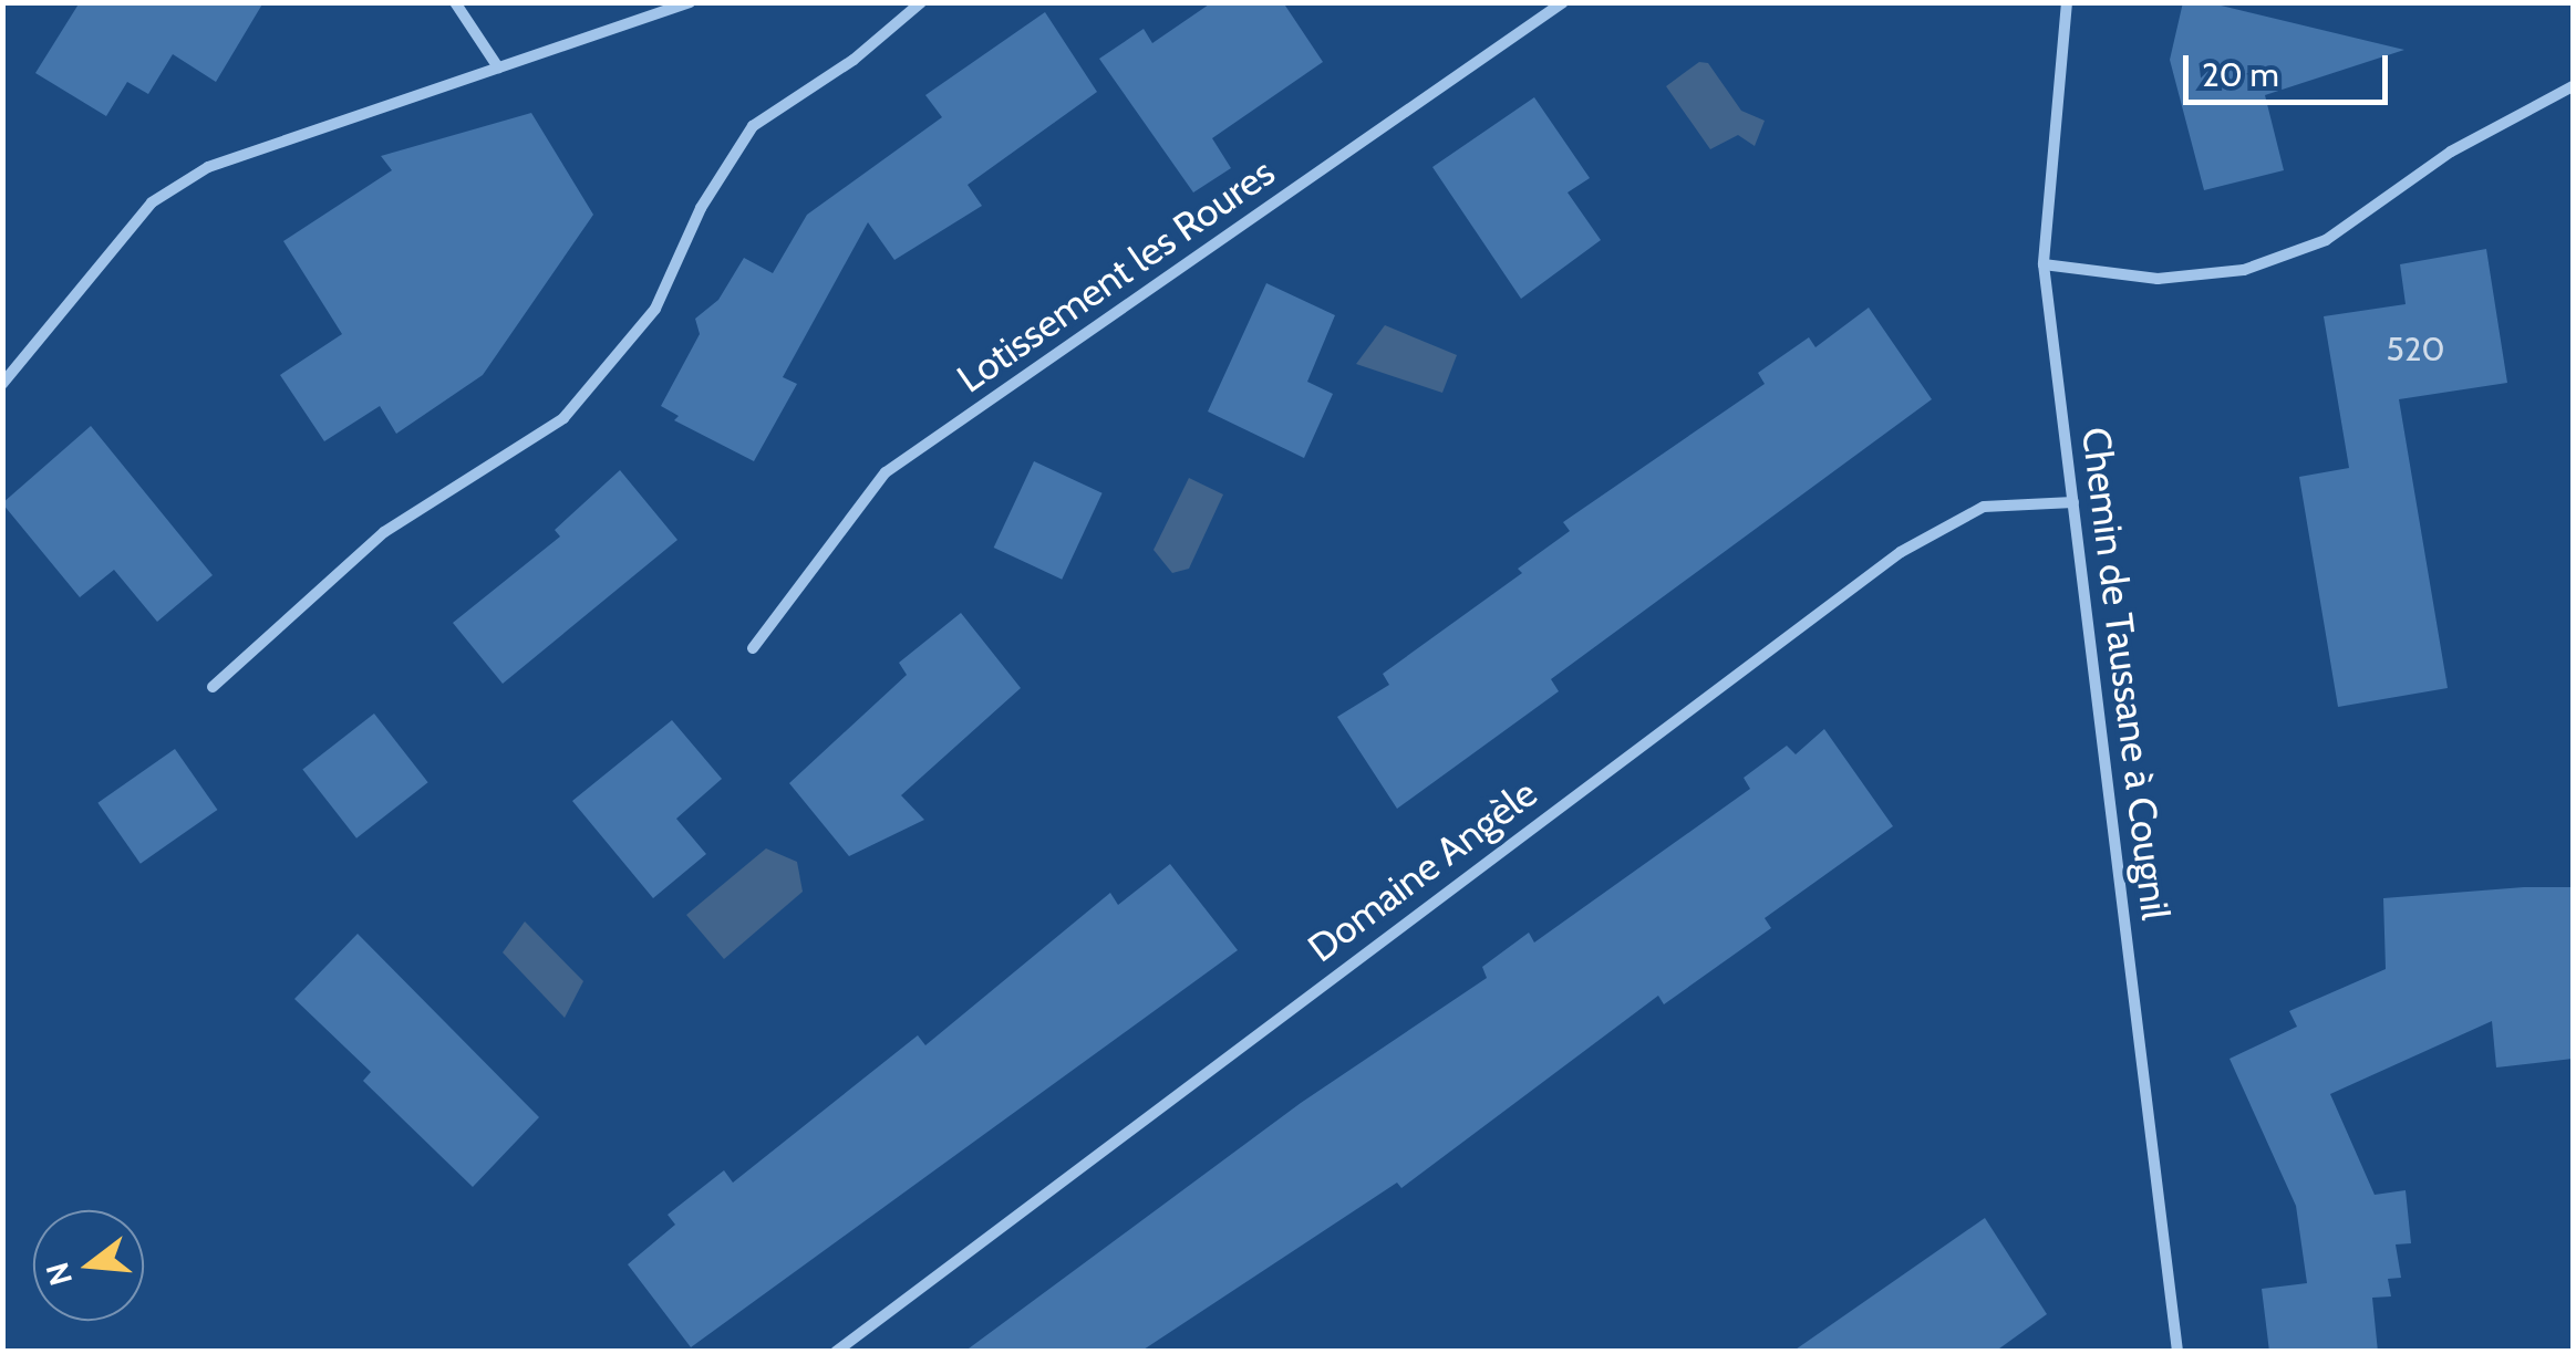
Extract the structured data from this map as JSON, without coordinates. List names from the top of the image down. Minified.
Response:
{"streets":{"street":["Lotissement les Roures","Chemin de Taussane à Cougnil","Domaine Angèle"]},"crossings":[["Chemin de Taussane à Cougnil","Domaine Angèle"]],"house_numbers":["520"],"scale_bar":"20 m","north":"left"}
